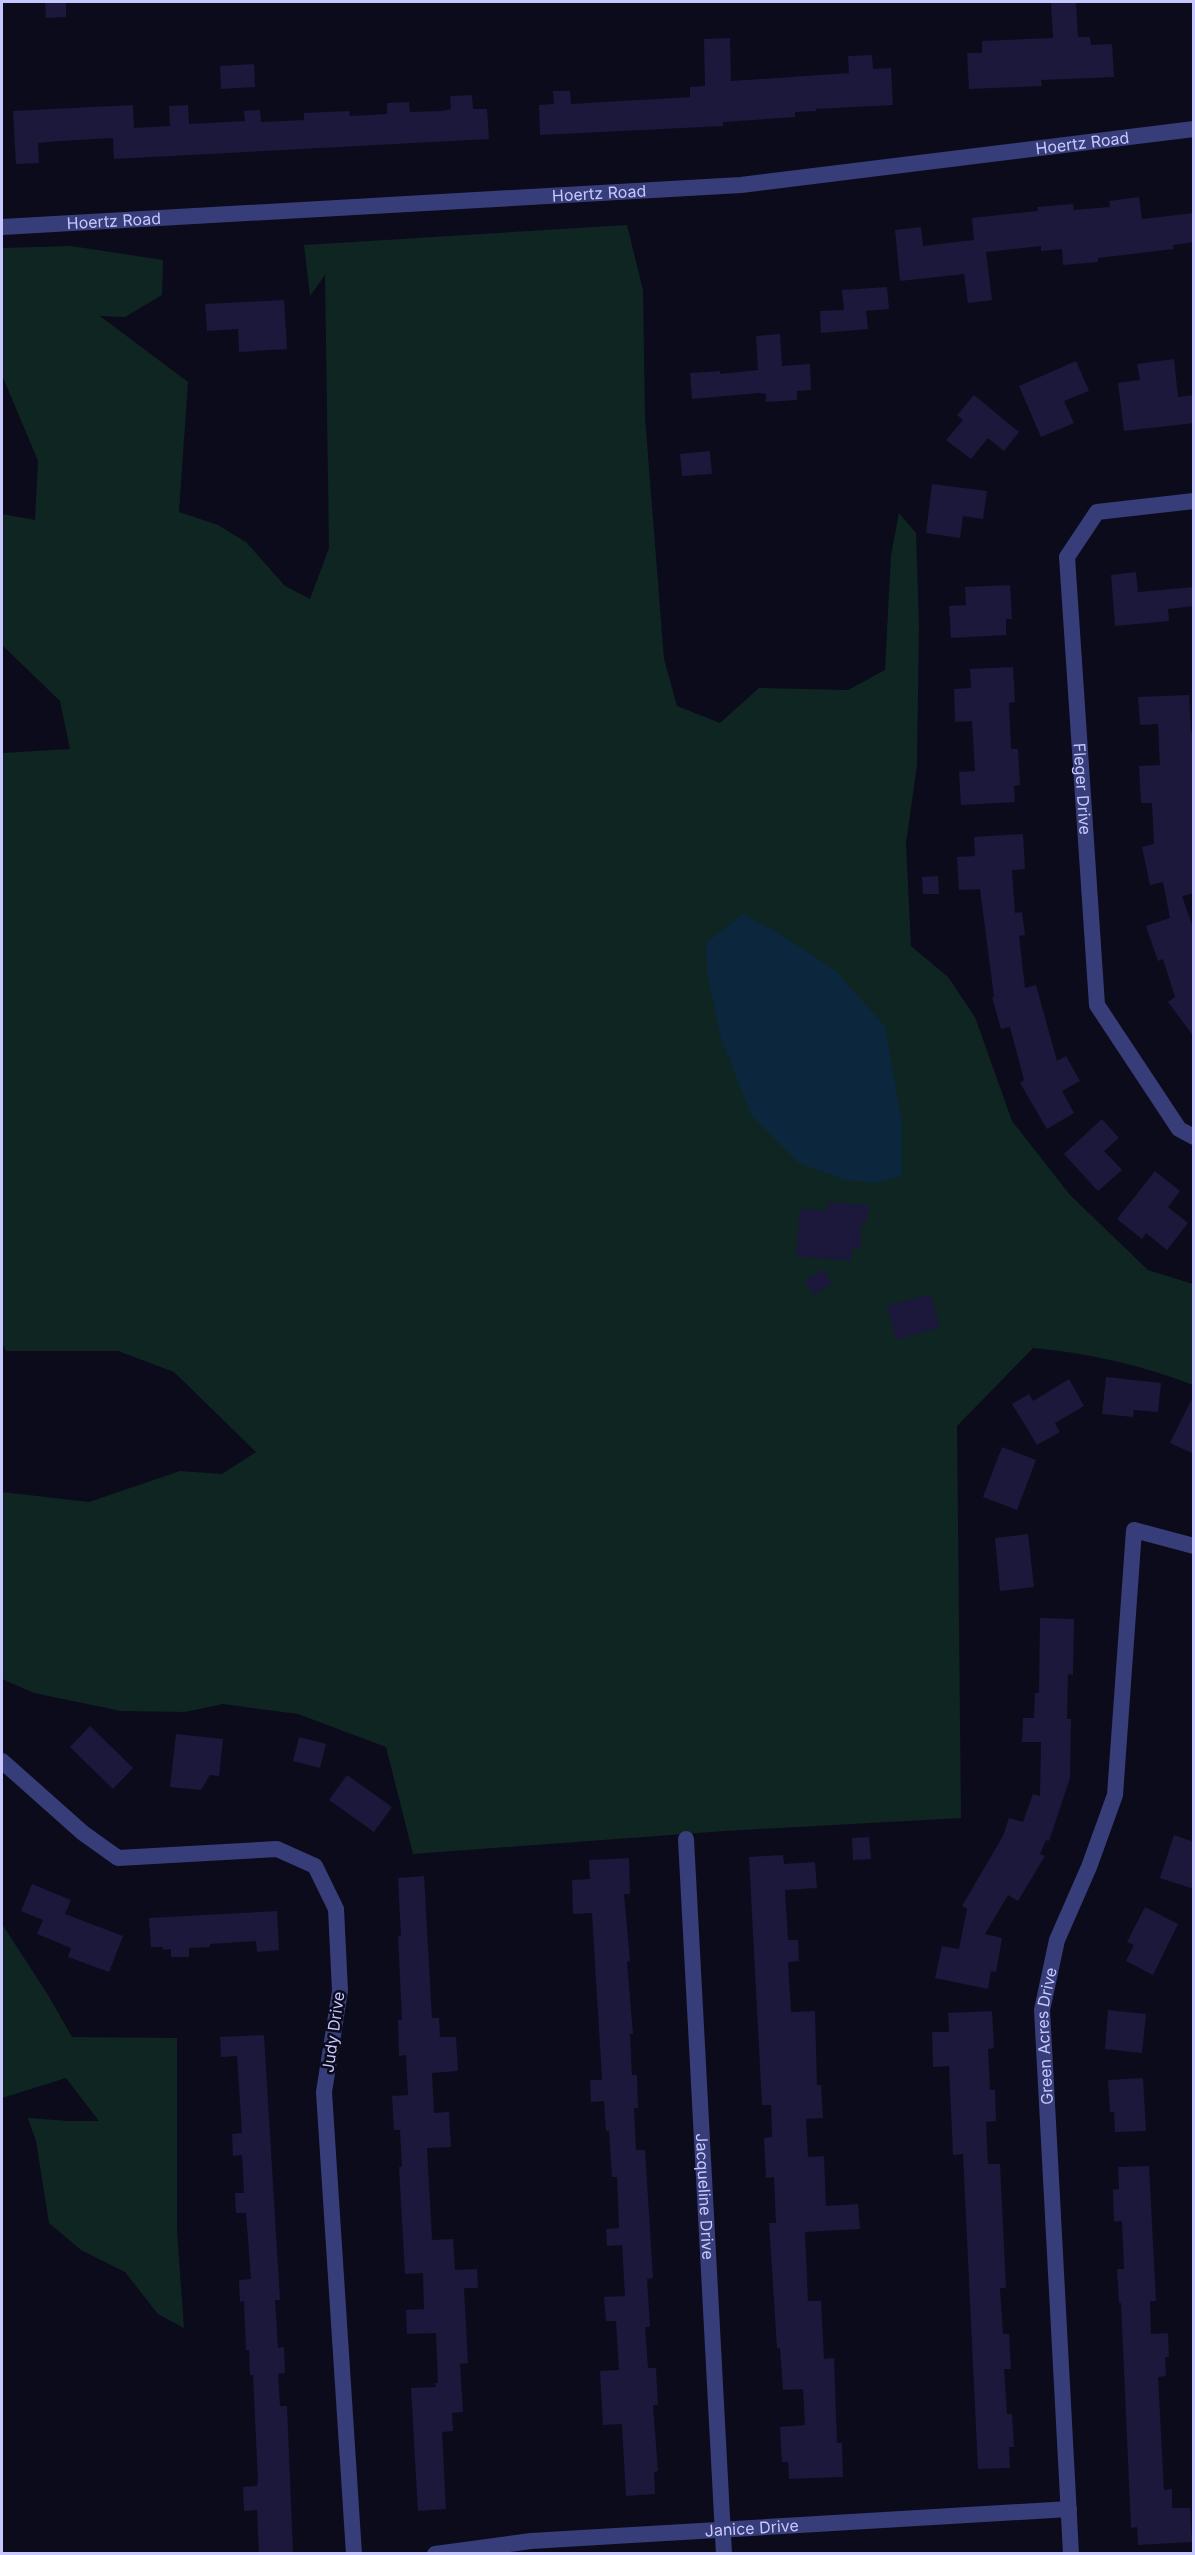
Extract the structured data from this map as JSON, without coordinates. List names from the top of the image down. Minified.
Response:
{"streets":{"street":["Hoertz Road","Fleger Drive","Judy Drive","Green Acres Drive","Jacqueline Drive","Janice Drive"]},"crossings":[["Green Acres Drive","Janice Drive"],["Jacqueline Drive","Janice Drive"]]}
